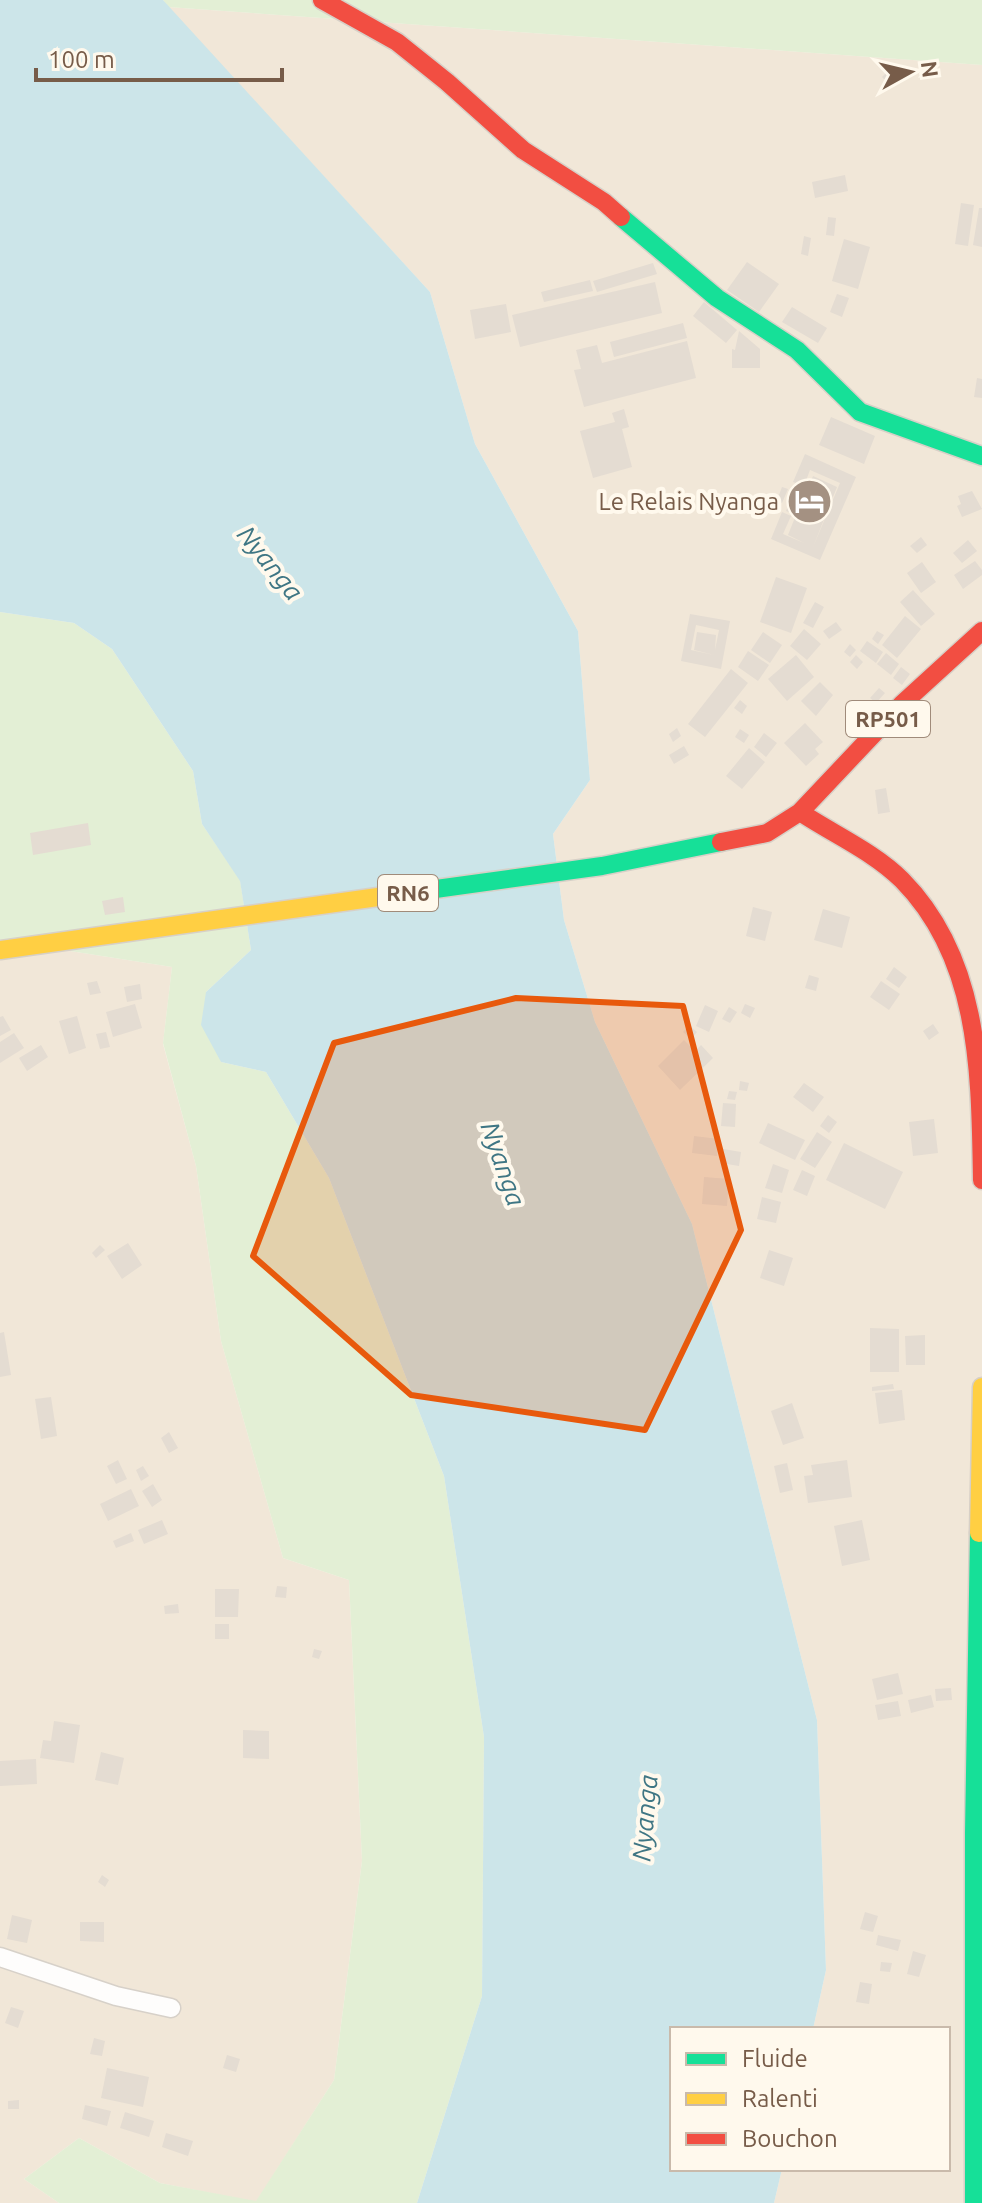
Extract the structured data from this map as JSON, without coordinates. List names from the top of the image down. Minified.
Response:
{"streets":{"main road":["RP501","RN6"]},"crossings":[["RP501","RN6"]],"water":["Nyanga"],"places":{"hotel":["Le Relais Nyanga"]},"legend":["Fluide","Ralenti","Bouchon"],"scale_bar":"100 m","north":"right"}
